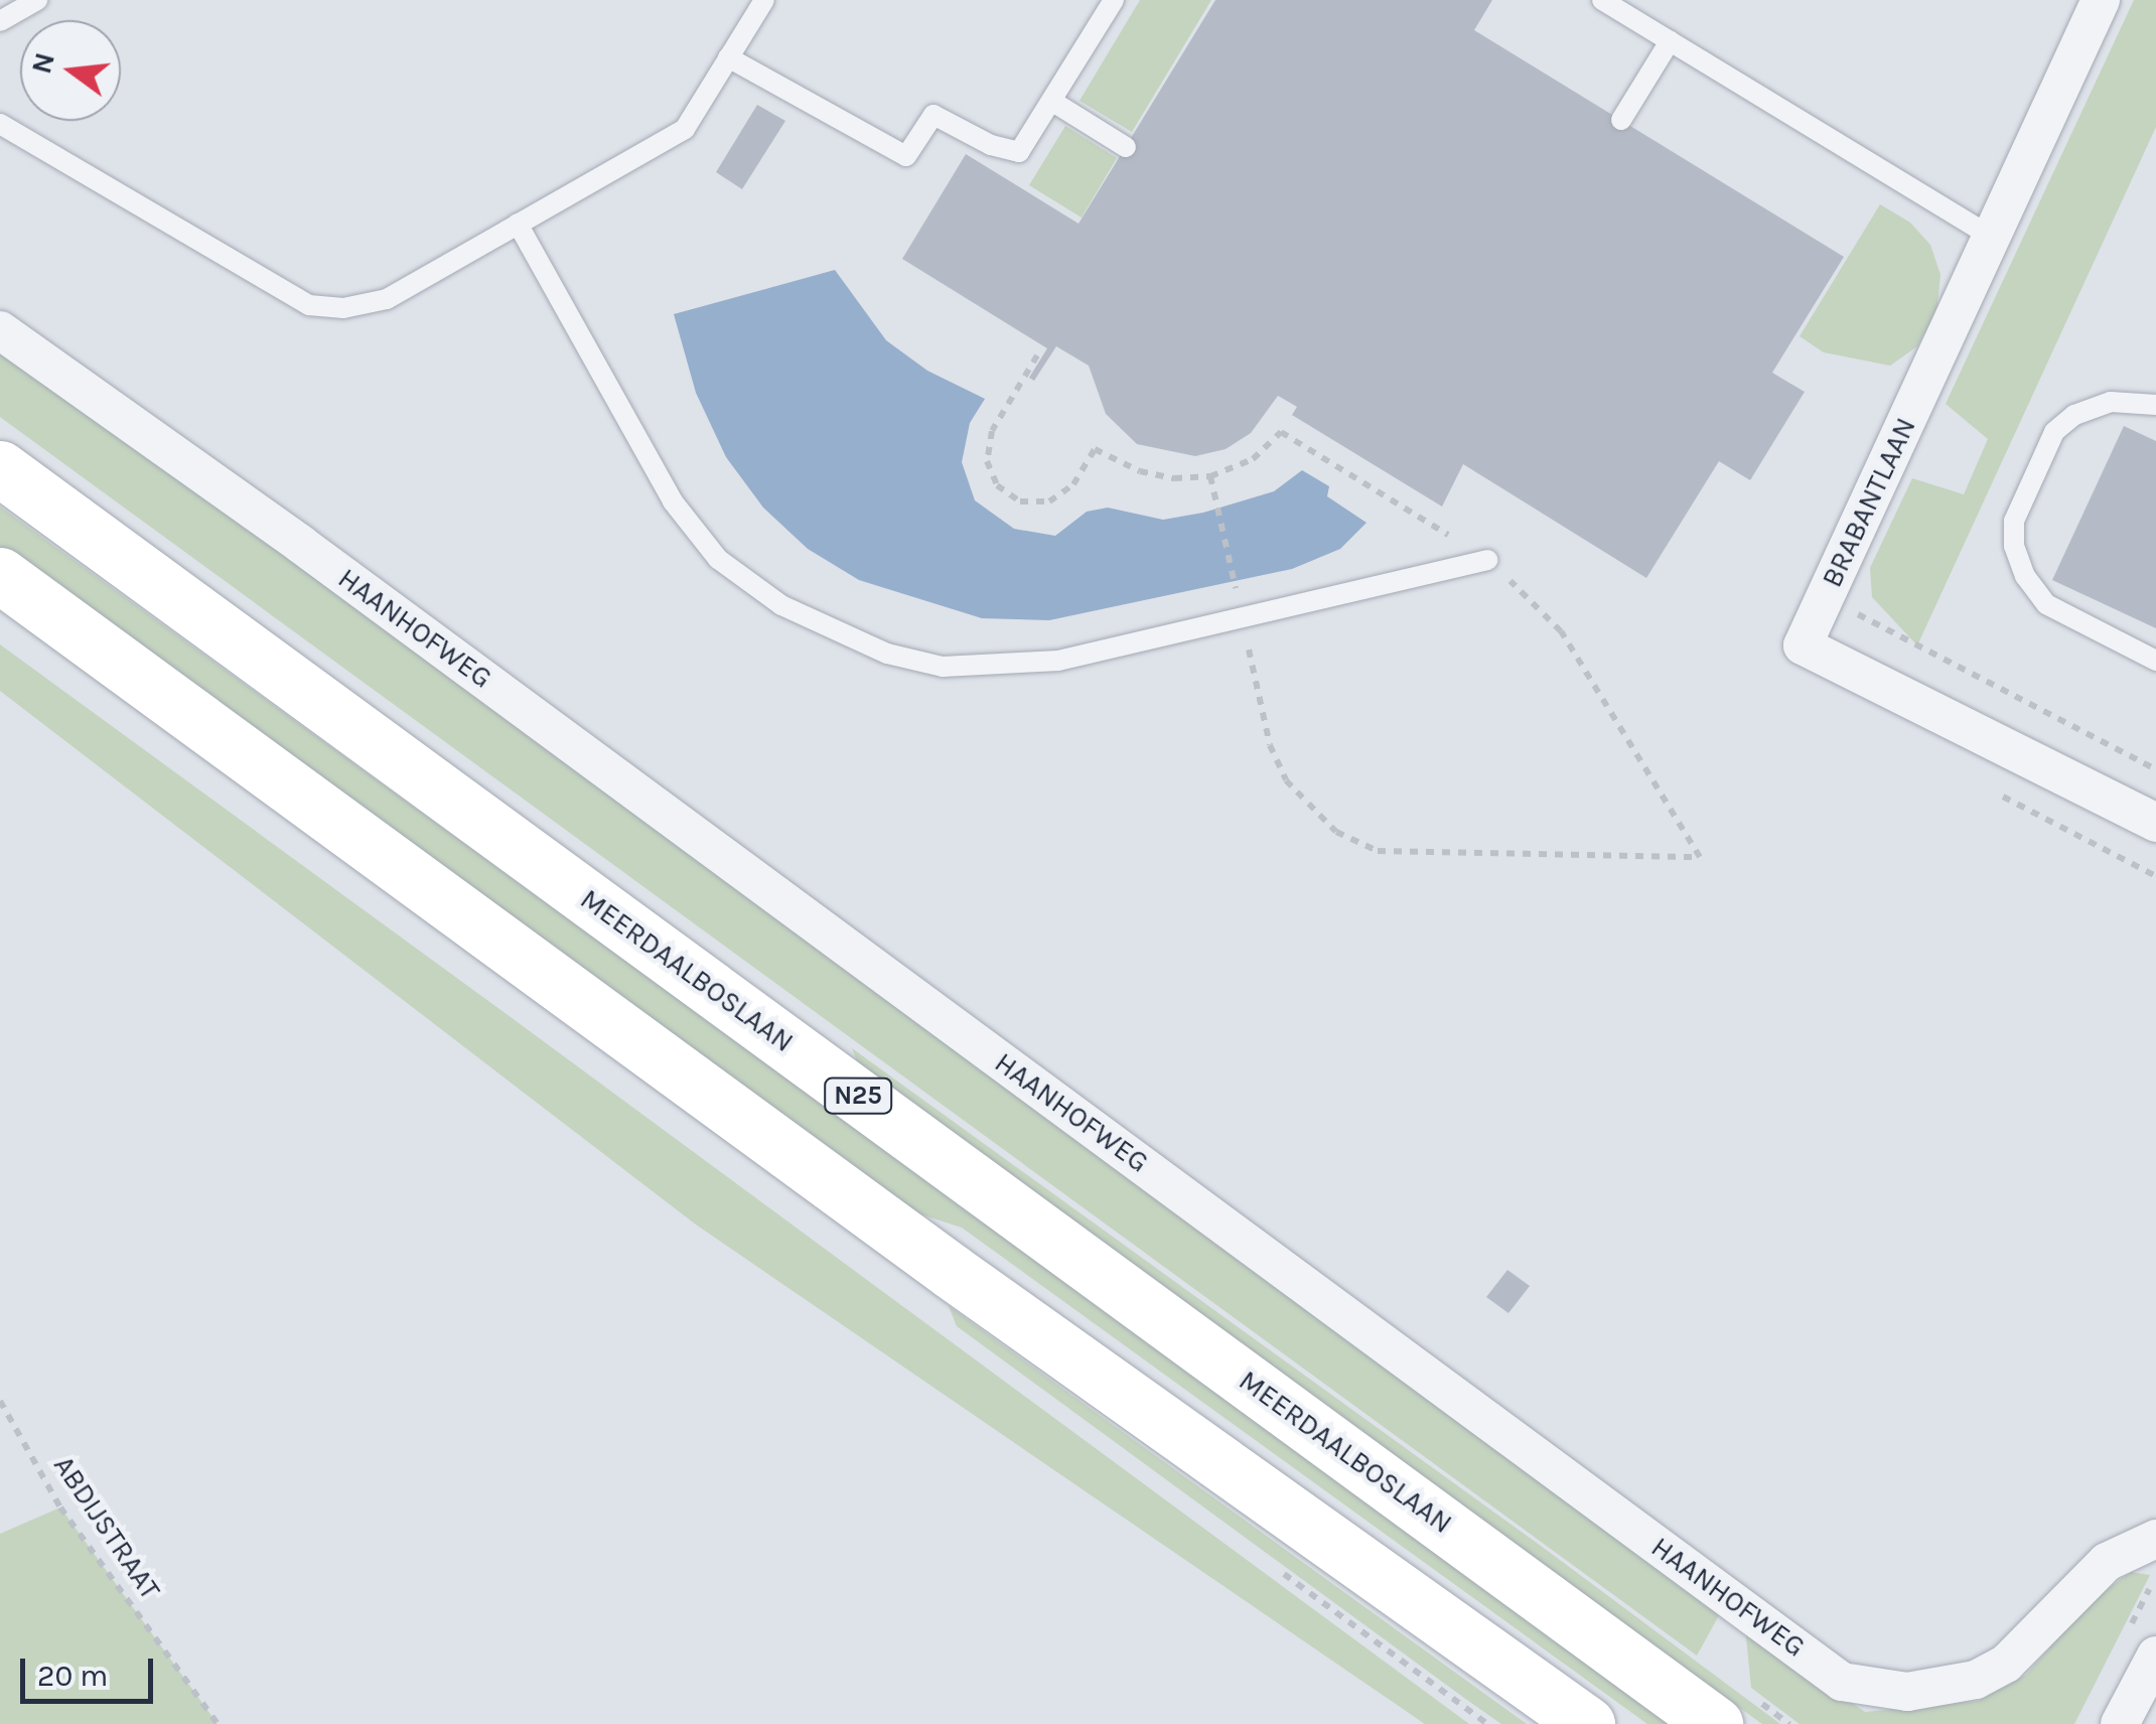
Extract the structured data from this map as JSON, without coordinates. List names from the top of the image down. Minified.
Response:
{"streets":{"highway":["MEERDAALBOSLAAN","N25"],"street":["BRABANTLAAN","HAANHOFWEG"],"path":["ABDIJSTRAAT"]},"scale_bar":"20 m","north":"left"}
